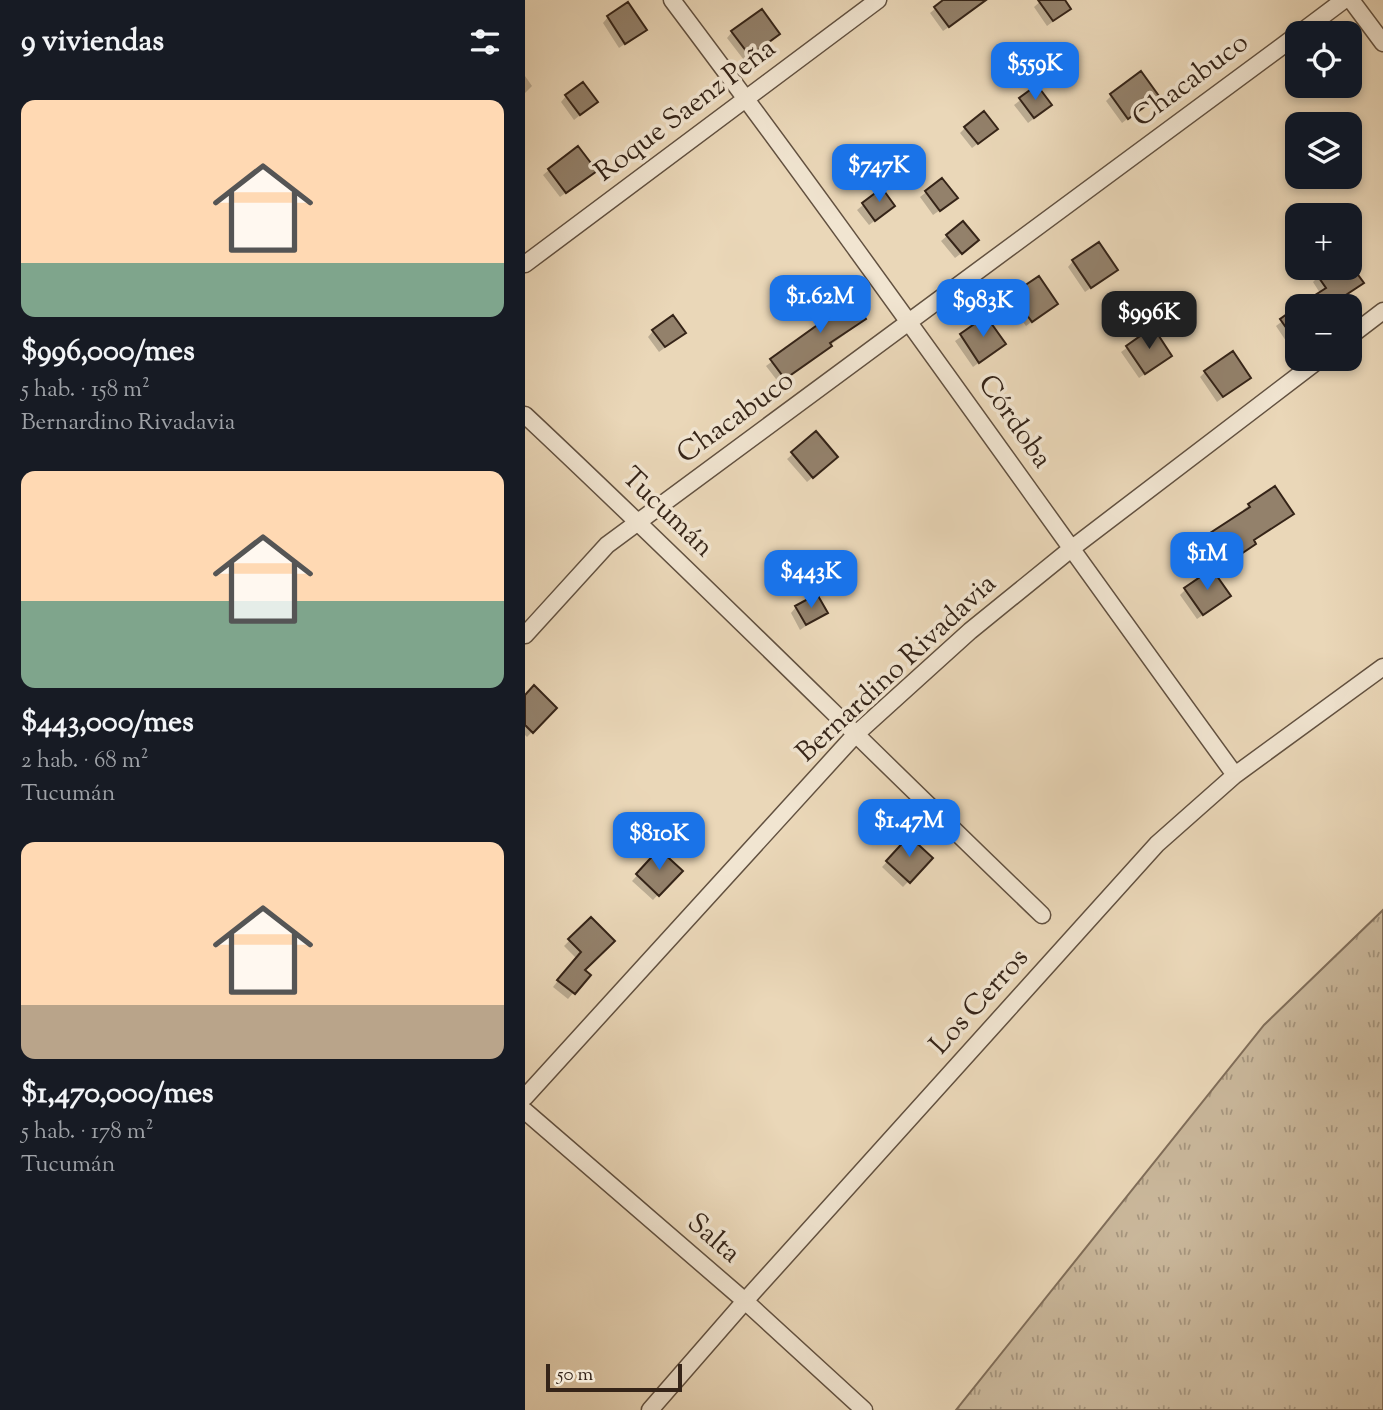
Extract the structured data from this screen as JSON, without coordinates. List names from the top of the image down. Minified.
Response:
{"streets":{"street":["Chacabuco","Roque Saenz Peña","Córdoba","Tucumán","Bernardino Rivadavia","Los Cerros","Salta"]},"crossings":[["Chacabuco","Córdoba"],["Chacabuco","Tucumán"],["Roque Saenz Peña","Córdoba"],["Córdoba","Bernardino Rivadavia"],["Córdoba","Los Cerros"],["Tucumán","Bernardino Rivadavia"],["Los Cerros","Salta"]],"scale_bar":"50 m","page":{"heading":"9 viviendas","map_buttons":["+","−"],"price":["$559K","$747K","$1.62M","$983K","$996K","$1M","$443K","$1.47M","$810K"],"list":[{"name":"$996,000/mes","note":"5 hab. · 158 m² · Bernardino Rivadavia"},{"name":"$443,000/mes","note":"2 hab. · 68 m² · Tucumán"},{"name":"$1,470,000/mes","note":"5 hab. · 178 m² · Tucumán"}],"scale":"50 m"}}
